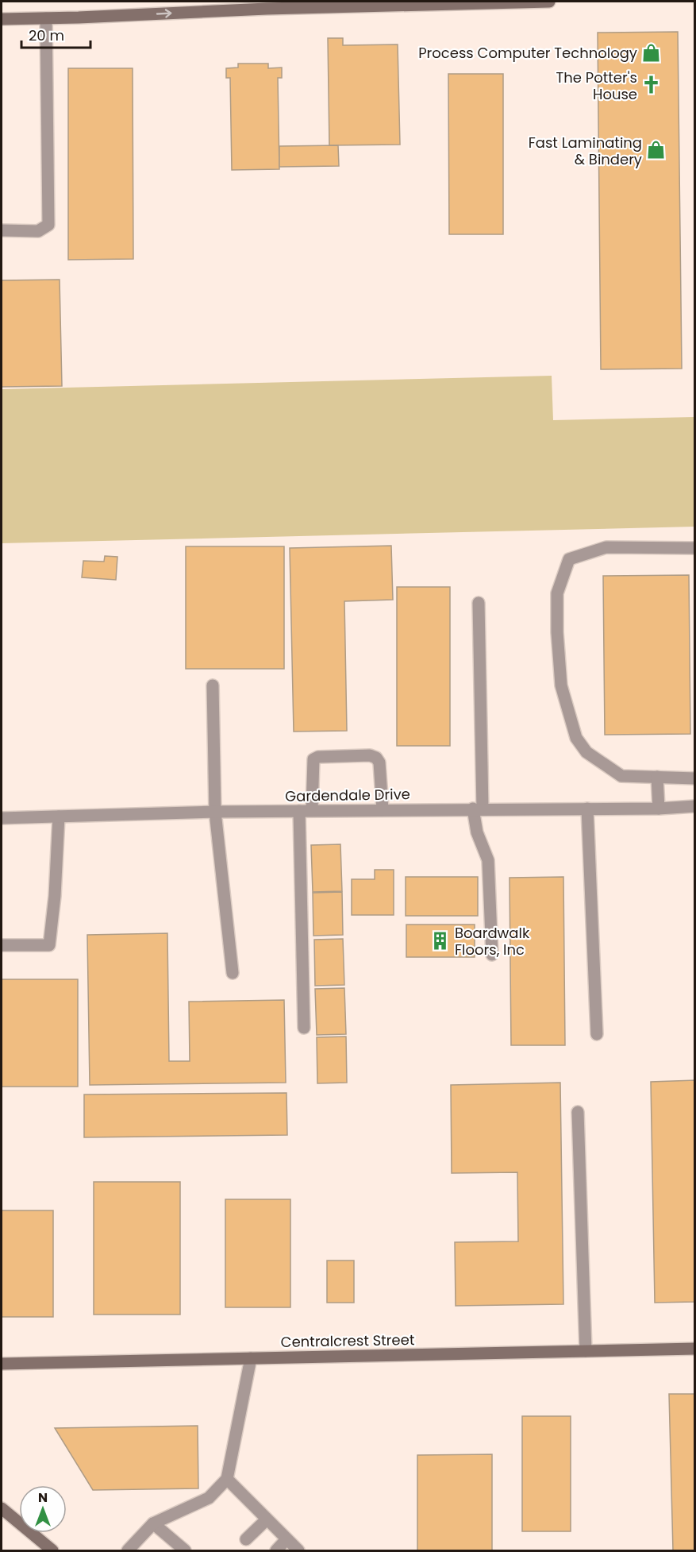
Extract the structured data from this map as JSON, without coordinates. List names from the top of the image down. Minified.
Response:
{"streets":{"street":["Gardendale Drive","Centralcrest Street"]},"places":{"shop":["Process Computer Technology","Fast Laminating & Bindery"],"church":["The Potter's House"],"building":["Boardwalk Floors, Inc"]},"scale_bar":"20 m","north":"top"}
